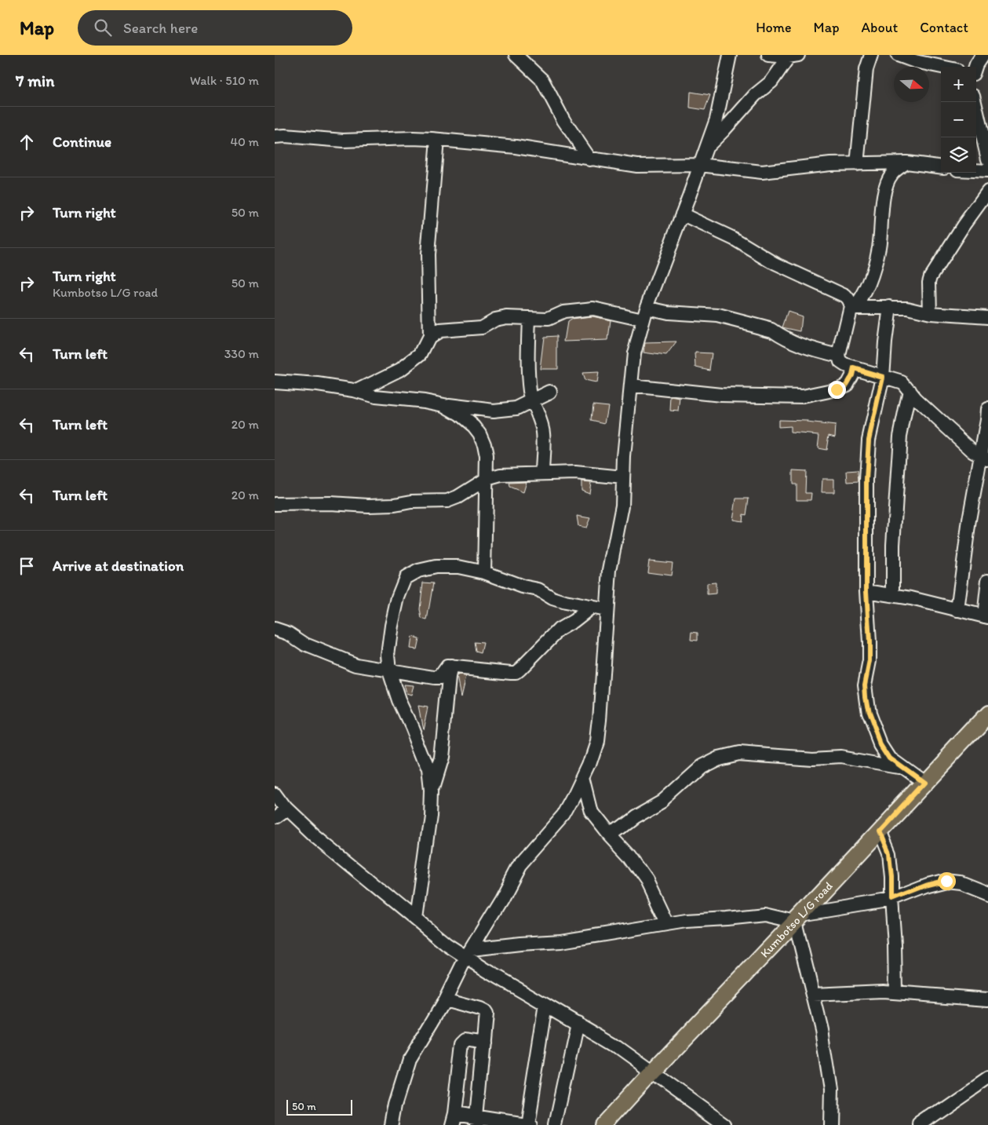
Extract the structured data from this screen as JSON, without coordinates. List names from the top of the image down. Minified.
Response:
{"streets":{"main road":["Kumbotso L/G road"]},"scale_bar":"50 m","north":"right","page":{"header":"Map","search":"Search here","nav":["Home","Map","About","Contact"],"heading":["7 min","Walk · 510 m"],"map_buttons":["+","−"],"list":[["Continue","40 m"],["Turn right","50 m"],["Turn right","Kumbotso L/G road","50 m"],["Turn left","330 m"],["Turn left","20 m"],["Turn left","20 m"],"Arrive at destination"],"scale":"50 m"}}
